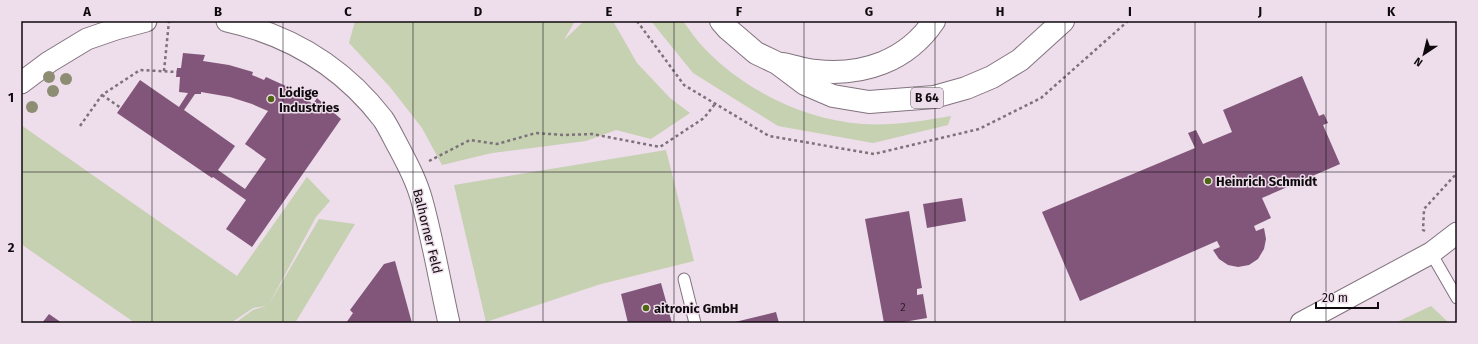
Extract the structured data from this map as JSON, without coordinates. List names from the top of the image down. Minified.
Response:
{"streets":{"highway":["B 64"],"street":["Balhorner Feld"]},"places":["Lödige Industries","Heinrich Schmidt","aitronic GmbH"],"house_numbers":["2"],"scale_bar":"20 m","north":"bottom left","grid":{"columns":["A","B","C","D","E","F","G","H","I","J","K"],"rows":["1","2"]}}
